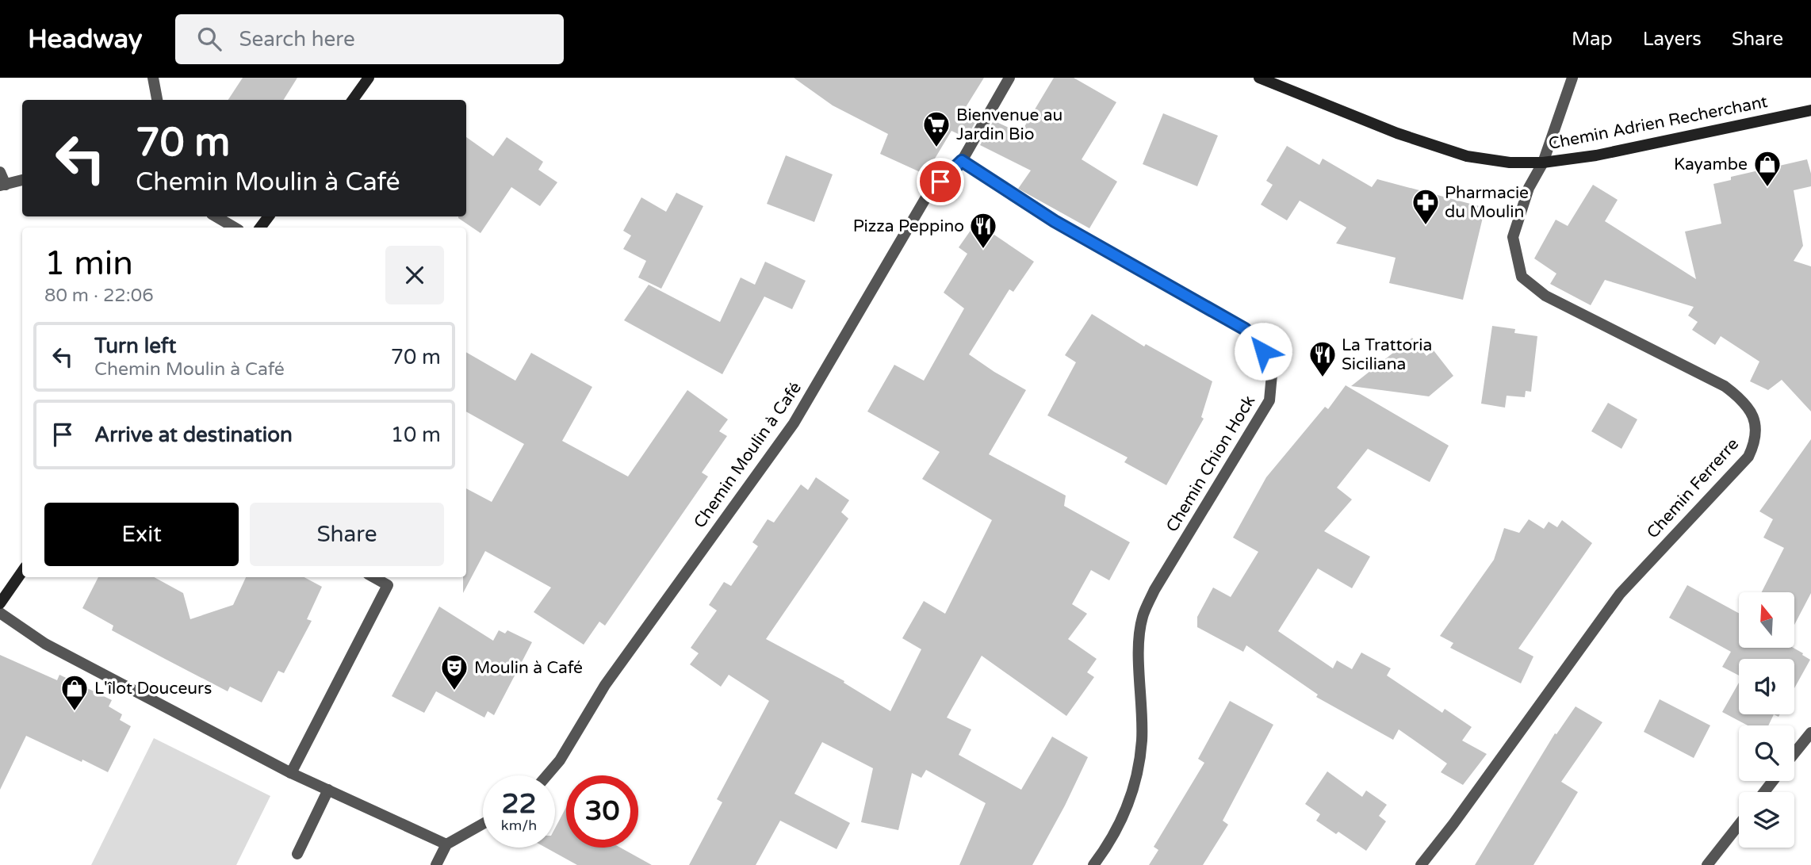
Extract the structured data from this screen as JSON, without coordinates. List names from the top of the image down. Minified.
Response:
{"streets":{"main road":["Chemin Adrien Recherchant"],"street":["Chemin Moulin à Café","Chemin Chion Hock","Chemin Ferrerre"]},"crossings":[["Chemin Adrien Recherchant","Chemin Ferrerre"],["Chemin Moulin à Café","Chemin Chion Hock"]],"places":{"supermarket":["Bienvenue au Jardin Bio"],"shop":["Kayambe","L'îlot Douceurs"],"pharmacy":["Pharmacie du Moulin"],"restaurant":["Pizza Peppino","La Trattoria Siciliana"],"theatre":["Moulin à Café"]},"north":"top","page":{"header":"Headway","search":"Search here","nav":["Map","Layers","Share"],"turn":["70 m","Chemin Moulin à Café"],"heading":["1 min","80 m · 22:06"],"list":[{"name":"Turn left","note":"Chemin Moulin à Café","value":"70 m"},{"name":"Arrive at destination","value":"10 m"}],"buttons":["Exit","Share"],"speed":"22 km/h","limit":"30"}}
